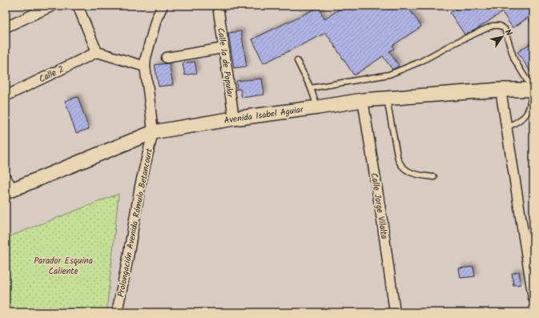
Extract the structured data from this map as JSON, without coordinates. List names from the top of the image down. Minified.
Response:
{"streets":{"main road":["Avenida Isabel Aguiar"],"street":["Calle 1a de Popular","Calle 2","Calle Jorge Vilalta","Prolongación Avenida Rómulo Betancourt"]},"crossings":[["Calle 1a de Popular","Avenida Isabel Aguiar"],["Avenida Isabel Aguiar","Calle Jorge Vilalta"],["Avenida Isabel Aguiar","Prolongación Avenida Rómulo Betancourt"]],"parks":["Parador Esquina Caliente"],"north":"top right"}
